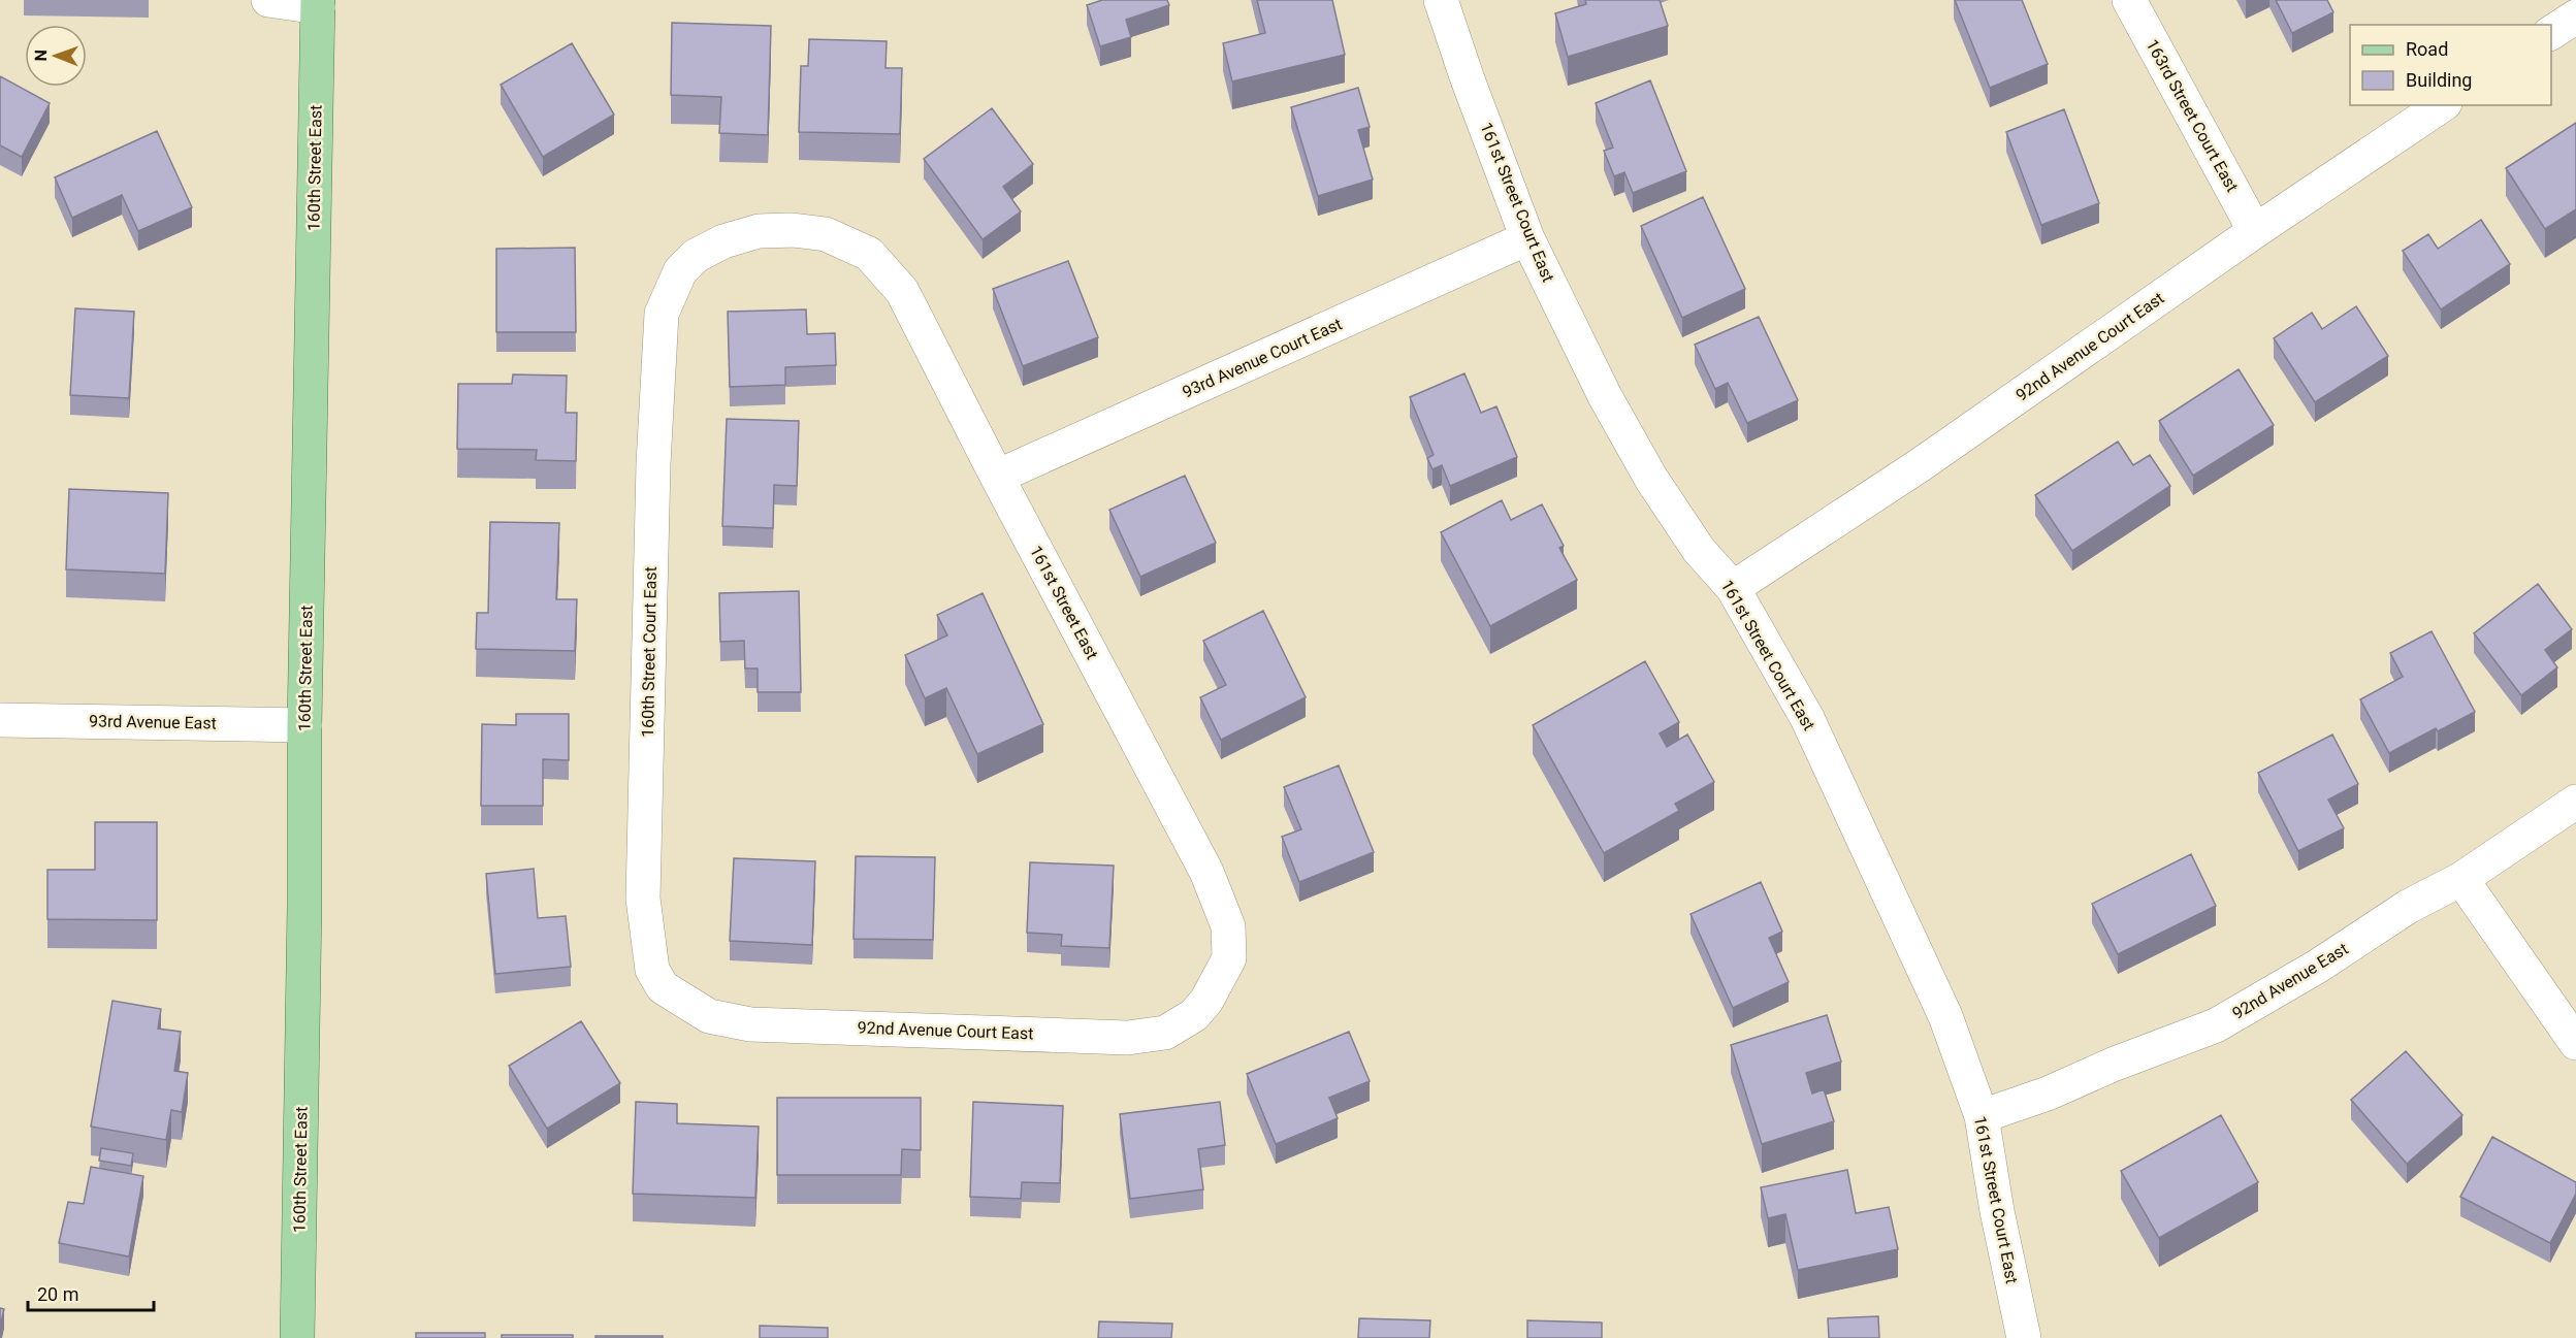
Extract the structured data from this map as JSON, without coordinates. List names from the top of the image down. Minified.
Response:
{"streets":{"main road":["160th Street East"],"street":["163rd Street Court East","161st Street Court East","92nd Avenue Court East","93rd Avenue Court East","161st Street East","160th Street Court East","93rd Avenue East","92nd Avenue East"]},"crossings":[["163rd Street Court East","92nd Avenue Court East"],["160th Street East","93rd Avenue East"],["161st Street Court East","92nd Avenue Court East"],["161st Street Court East","93rd Avenue Court East"],["161st Street Court East","92nd Avenue East"],["92nd Avenue Court East","161st Street East"],["92nd Avenue Court East","160th Street Court East"],["93rd Avenue Court East","161st Street East"],["161st Street East","160th Street Court East"]],"legend":["Road","Building"],"scale_bar":"20 m","north":"left"}
